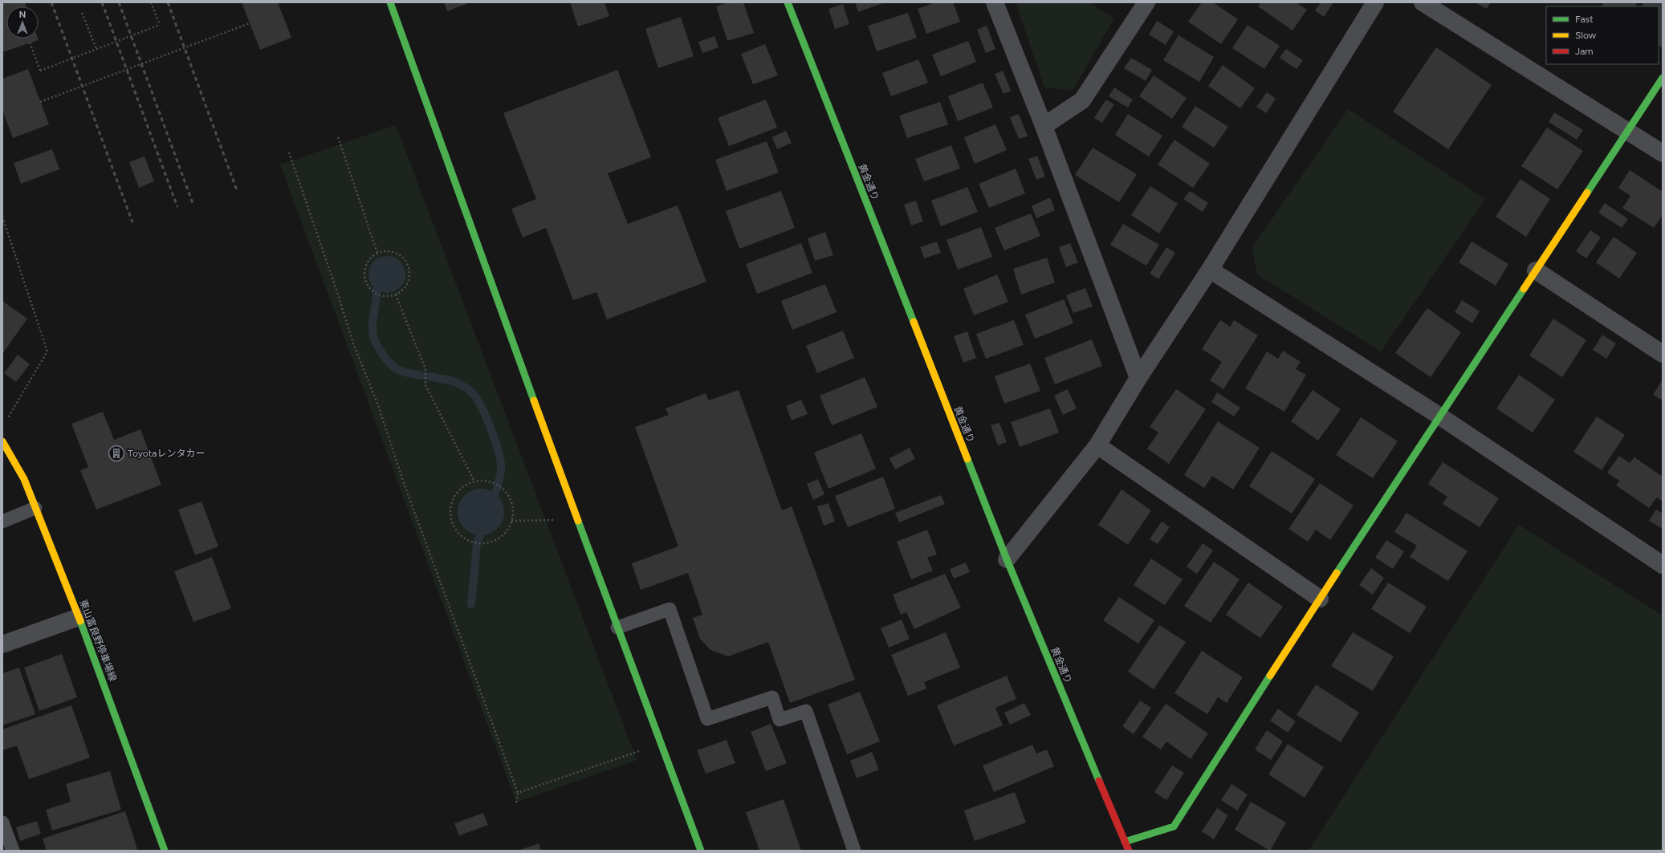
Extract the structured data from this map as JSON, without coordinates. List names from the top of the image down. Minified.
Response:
{"streets":{"street":["黄金通り","東山富良野停車場線"]},"places":{"building":["Toyotaレンタカー"]},"legend":["Fast","Slow","Jam"],"north":"top"}
